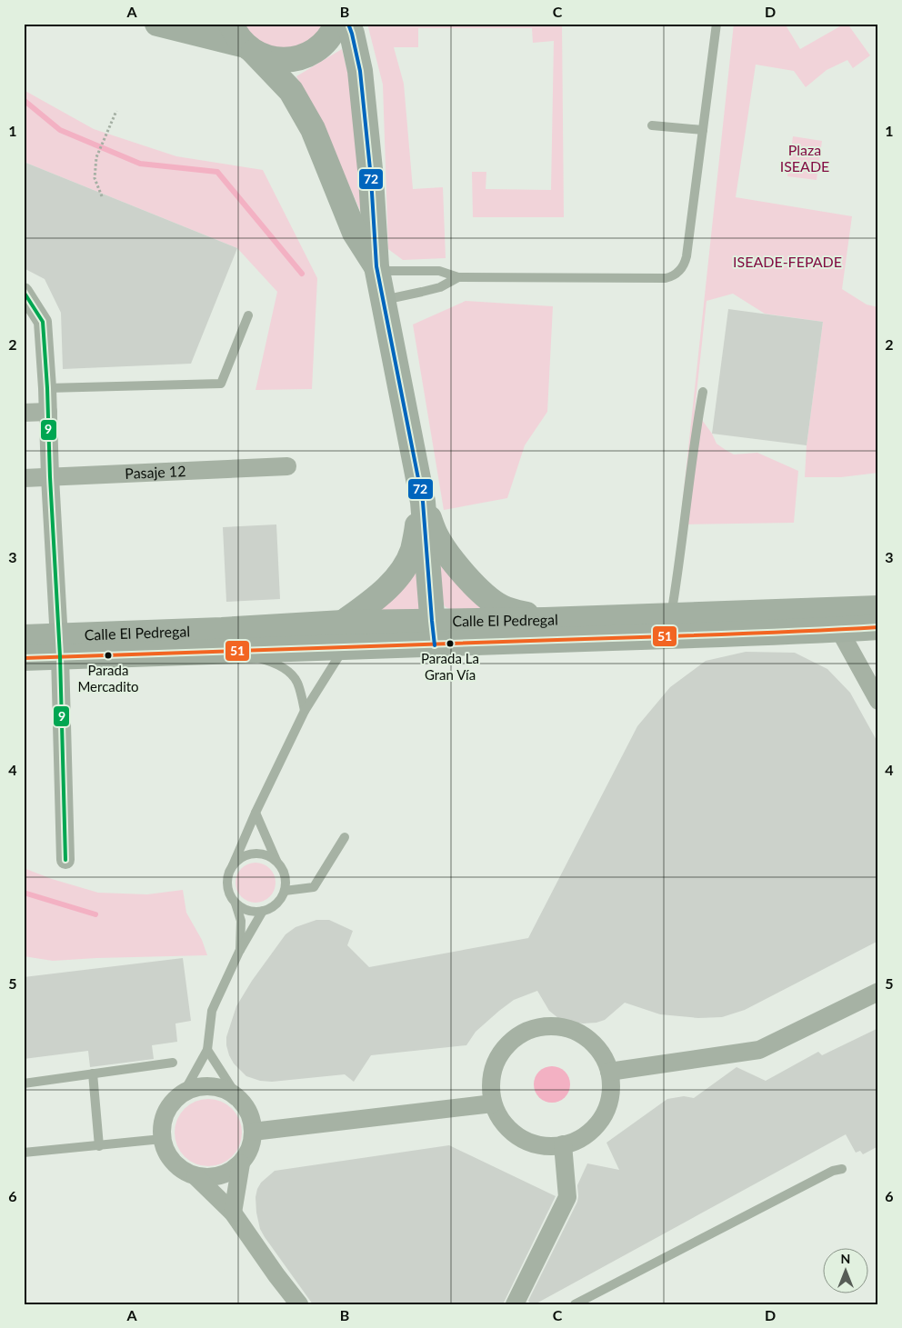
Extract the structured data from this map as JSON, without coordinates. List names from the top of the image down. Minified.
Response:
{"streets":{"main road":["Calle El Pedregal"],"street":["Pasaje 12"]},"parks":["Plaza ISEADE","ISEADE-FEPADE"],"places":["Parada La Gran Vía","Parada Mercadito"],"lines":["transit line 72","transit line 9","transit line 51"],"north":"top","grid":{"columns":["A","B","C","D"],"rows":["1","2","3","4","5","6"]}}
